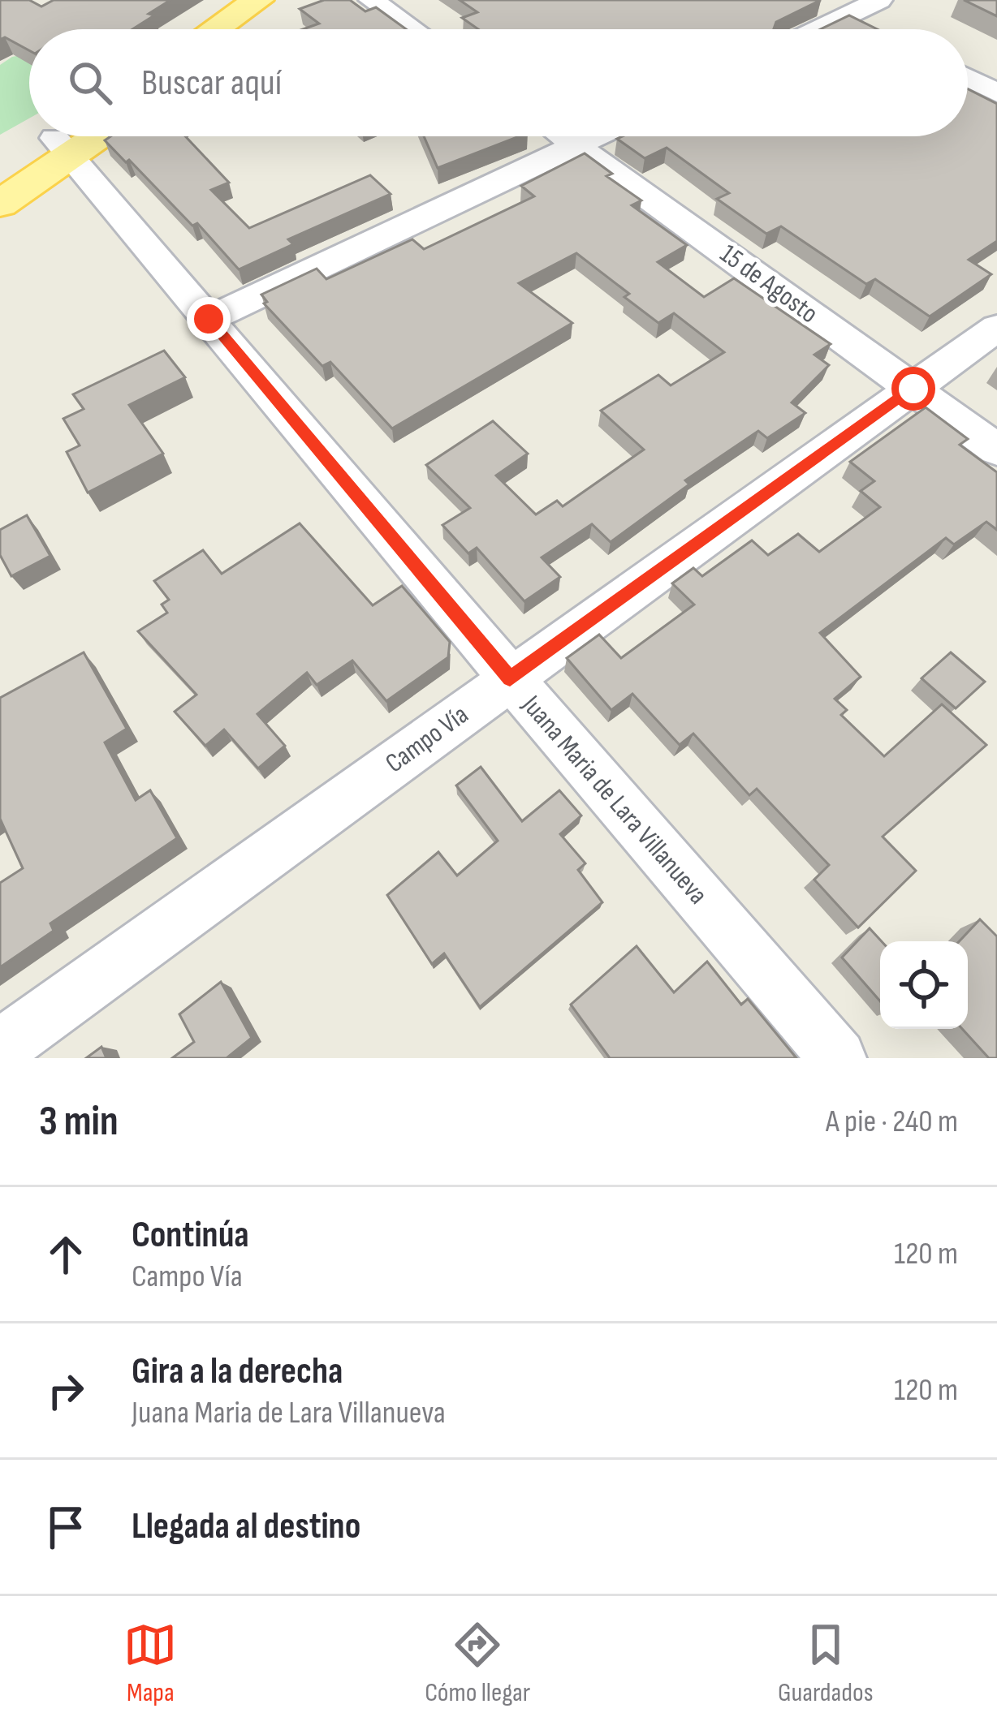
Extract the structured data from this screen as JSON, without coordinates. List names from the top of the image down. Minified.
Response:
{"streets":{"street":["15 de Agosto","Campo Vía","Juana Maria de Lara Villanueva"]},"crossings":[["15 de Agosto","Campo Vía"],["Campo Vía","Juana Maria de Lara Villanueva"]],"page":{"search":"Buscar aquí","heading":["3 min","A pie · 240 m"],"list":[["Continúa","Campo Vía","120 m"],["Gira a la derecha","Juana Maria de Lara Villanueva","120 m"],"Llegada al destino"],"nav":["Mapa","Cómo llegar","Guardados"]}}
